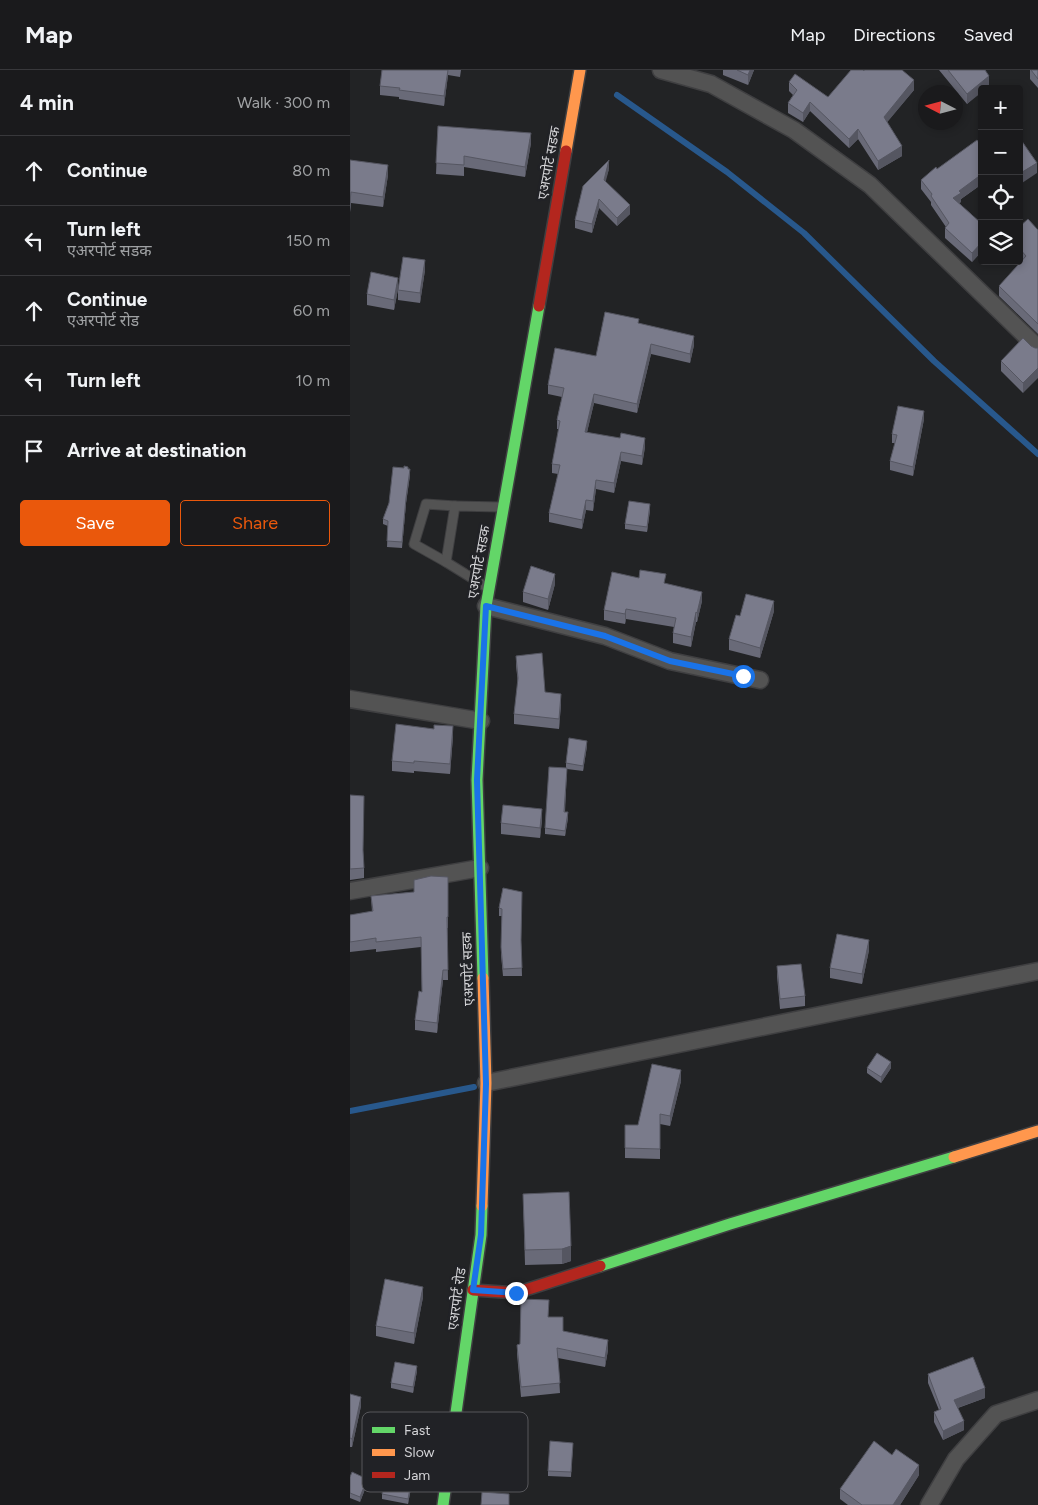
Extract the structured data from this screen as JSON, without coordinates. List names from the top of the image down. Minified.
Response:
{"streets":{"street":["एअरपोर्ट सडक","एअरपोर्ट रोड"]},"crossings":[["एअरपोर्ट सडक","एअरपोर्ट रोड"]],"legend":["Fast","Slow","Jam"],"north":"left","page":{"header":"Map","nav":["Map","Directions","Saved"],"heading":["4 min","Walk · 300 m"],"map_buttons":["+","−"],"list":[["Continue","80 m"],["Turn left","एअरपोर्ट सडक","150 m"],["Continue","एअरपोर्ट रोड","60 m"],["Turn left","10 m"],"Arrive at destination"],"buttons":["Save","Share"]}}
